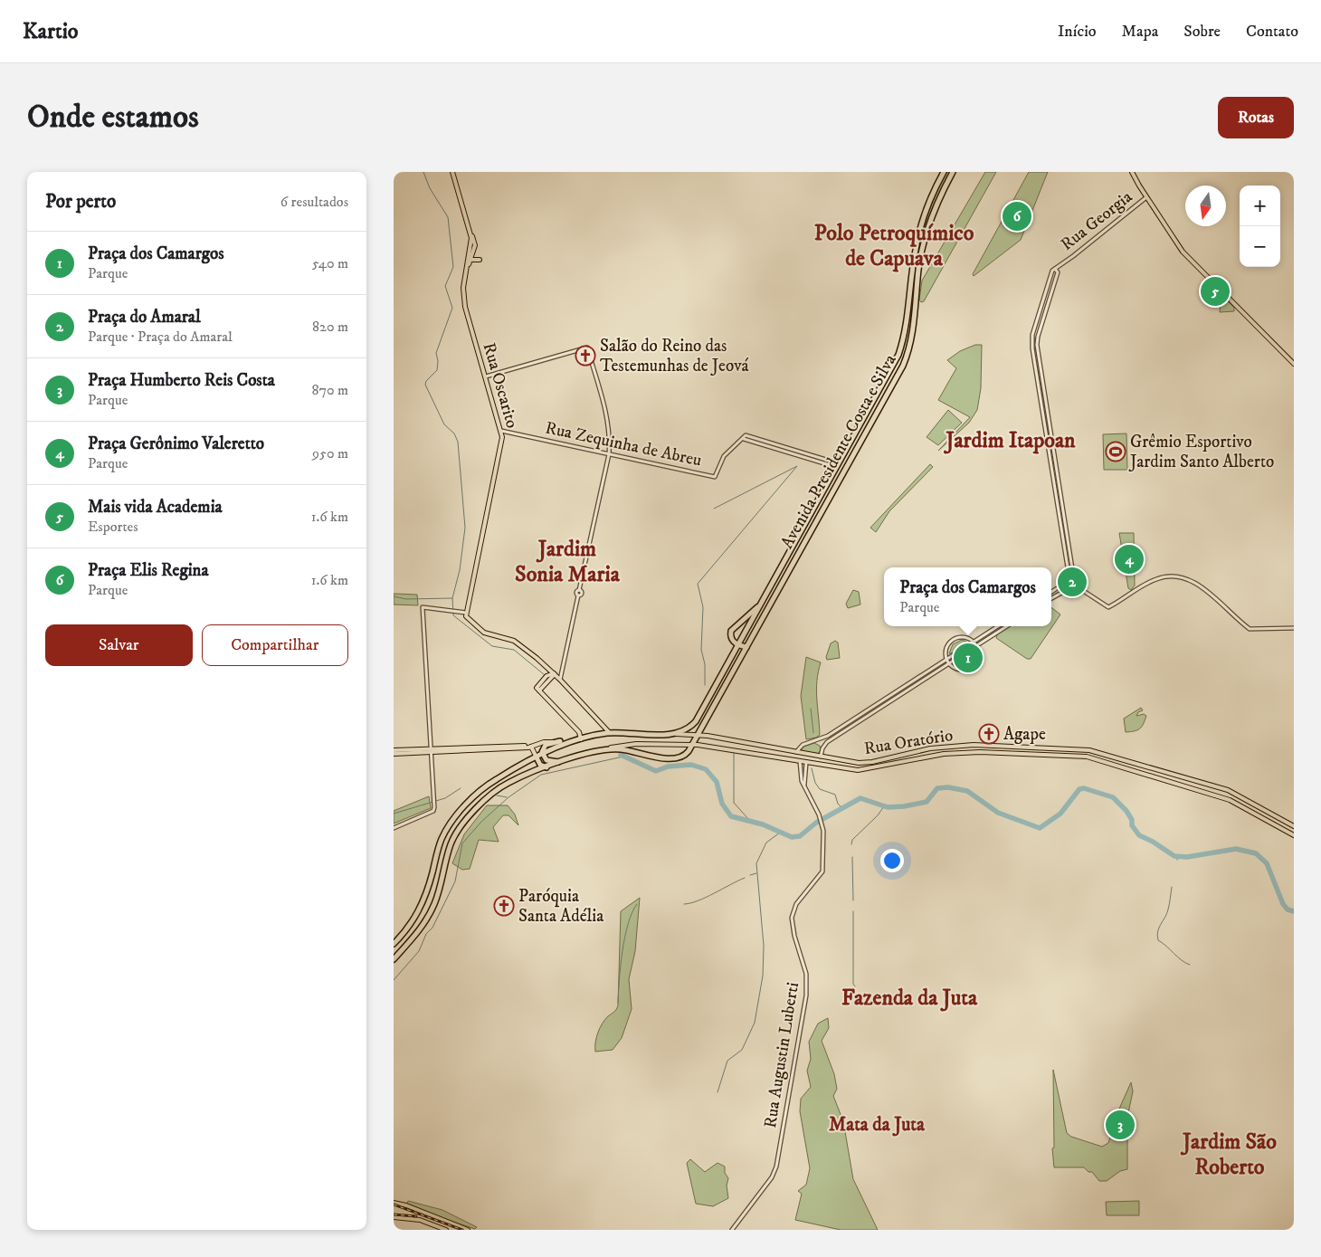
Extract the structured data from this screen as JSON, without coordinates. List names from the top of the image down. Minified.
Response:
{"streets":{"highway":["Avenida Presidente Costa e Silva"],"main road":["Rua Oscarito","Rua Oratório"],"street":["Rua Georgia","Rua Zequinha de Abreu","Rua Augustin Luberti"]},"crossings":[["Rua Oscarito","Rua Zequinha de Abreu"],["Rua Zequinha de Abreu","Avenida Presidente Costa e Silva"],["Avenida Presidente Costa e Silva","Rua Oratório"]],"districts":["Polo Petroquímico de Capuava","Jardim Itapoan","Jardim Sonia Maria","Fazenda da Juta","Mata da Juta","Jardim São Roberto"],"places":{"church":["Salão do Reino das Testemunhas de Jeová","Agape","Paróquia Santa Adélia"],"sports":["Grêmio Esportivo Jardim Santo Alberto"]},"north":"bottom","page":{"header":"Kartio","nav":["Início","Mapa","Sobre","Contato"],"buttons":["Rotas",["Salvar","Compartilhar"]],"title":"Onde estamos","heading":["Por perto","6 resultados"],"map_buttons":["+","−"],"pins":["6","5","4","2","1","3"],"list":[{"mark":"1","name":"Praça dos Camargos","note":"Parque","value":"540 m"},{"mark":"2","name":"Praça do Amaral","note":"Parque · Praça do Amaral","value":"820 m"},{"mark":"3","name":"Praça Humberto Reis Costa","note":"Parque","value":"870 m"},{"mark":"4","name":"Praça Gerônimo Valeretto","note":"Parque","value":"950 m"},{"mark":"5","name":"Mais vida Academia","note":"Esportes","value":"1.6 km"},{"mark":"6","name":"Praça Elis Regina","note":"Parque","value":"1.6 km"}],"popup":["Praça dos Camargos","Parque"]}}
